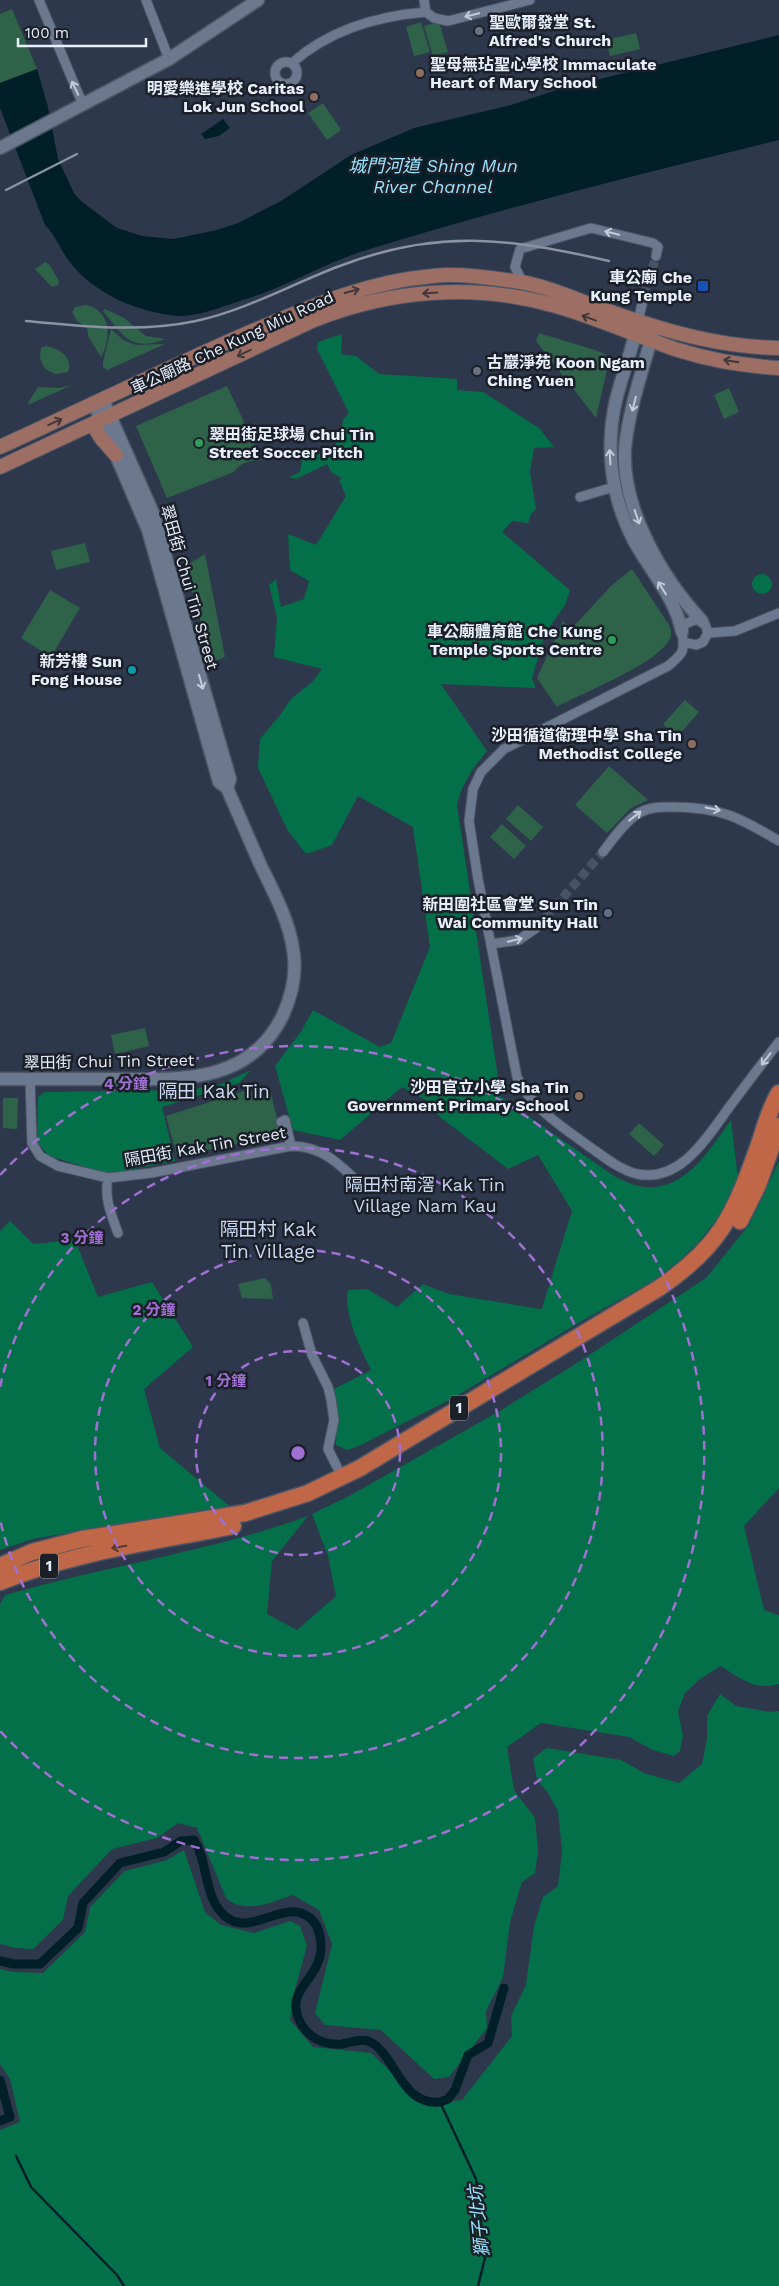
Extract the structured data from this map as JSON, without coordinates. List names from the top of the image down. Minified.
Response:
{"streets":{"highway":["1"],"main road":["車公廟路 Che Kung Miu Road"],"street":["翠田街 Chui Tin Street","隔田街 Kak Tin Street"]},"crossings":[["車公廟路 Che Kung Miu Road","翠田街 Chui Tin Street"],["翠田街 Chui Tin Street","隔田街 Kak Tin Street"]],"districts":["隔田 Kak Tin","隔田村南滘 Kak Tin Village Nam Kau","隔田村 Kak Tin Village"],"water":["城門河道 Shing Mun River Channel","獅子北坑"],"places":{"other":["聖歐爾發堂 St. Alfred's Church","聖母無玷聖心學校 Immaculate Heart of Mary School","明愛樂進學校 Caritas Lok Jun School","古巖淨苑 Koon Ngam Ching Yuen","翠田街足球場 Chui Tin Street Soccer Pitch","車公廟體育館 Che Kung Temple Sports Centre","新芳樓 Sun Fong House","沙田循道衛理中學 Sha Tin Methodist College","新田圍社區會堂 Sun Tin Wai Community Hall","沙田官立小學 Sha Tin Government Primary School"],"transit":["車公廟 Che Kung Temple"]},"scale_bar":"100 m","rings":["4 分鐘","3 分鐘","2 分鐘","1 分鐘"]}
